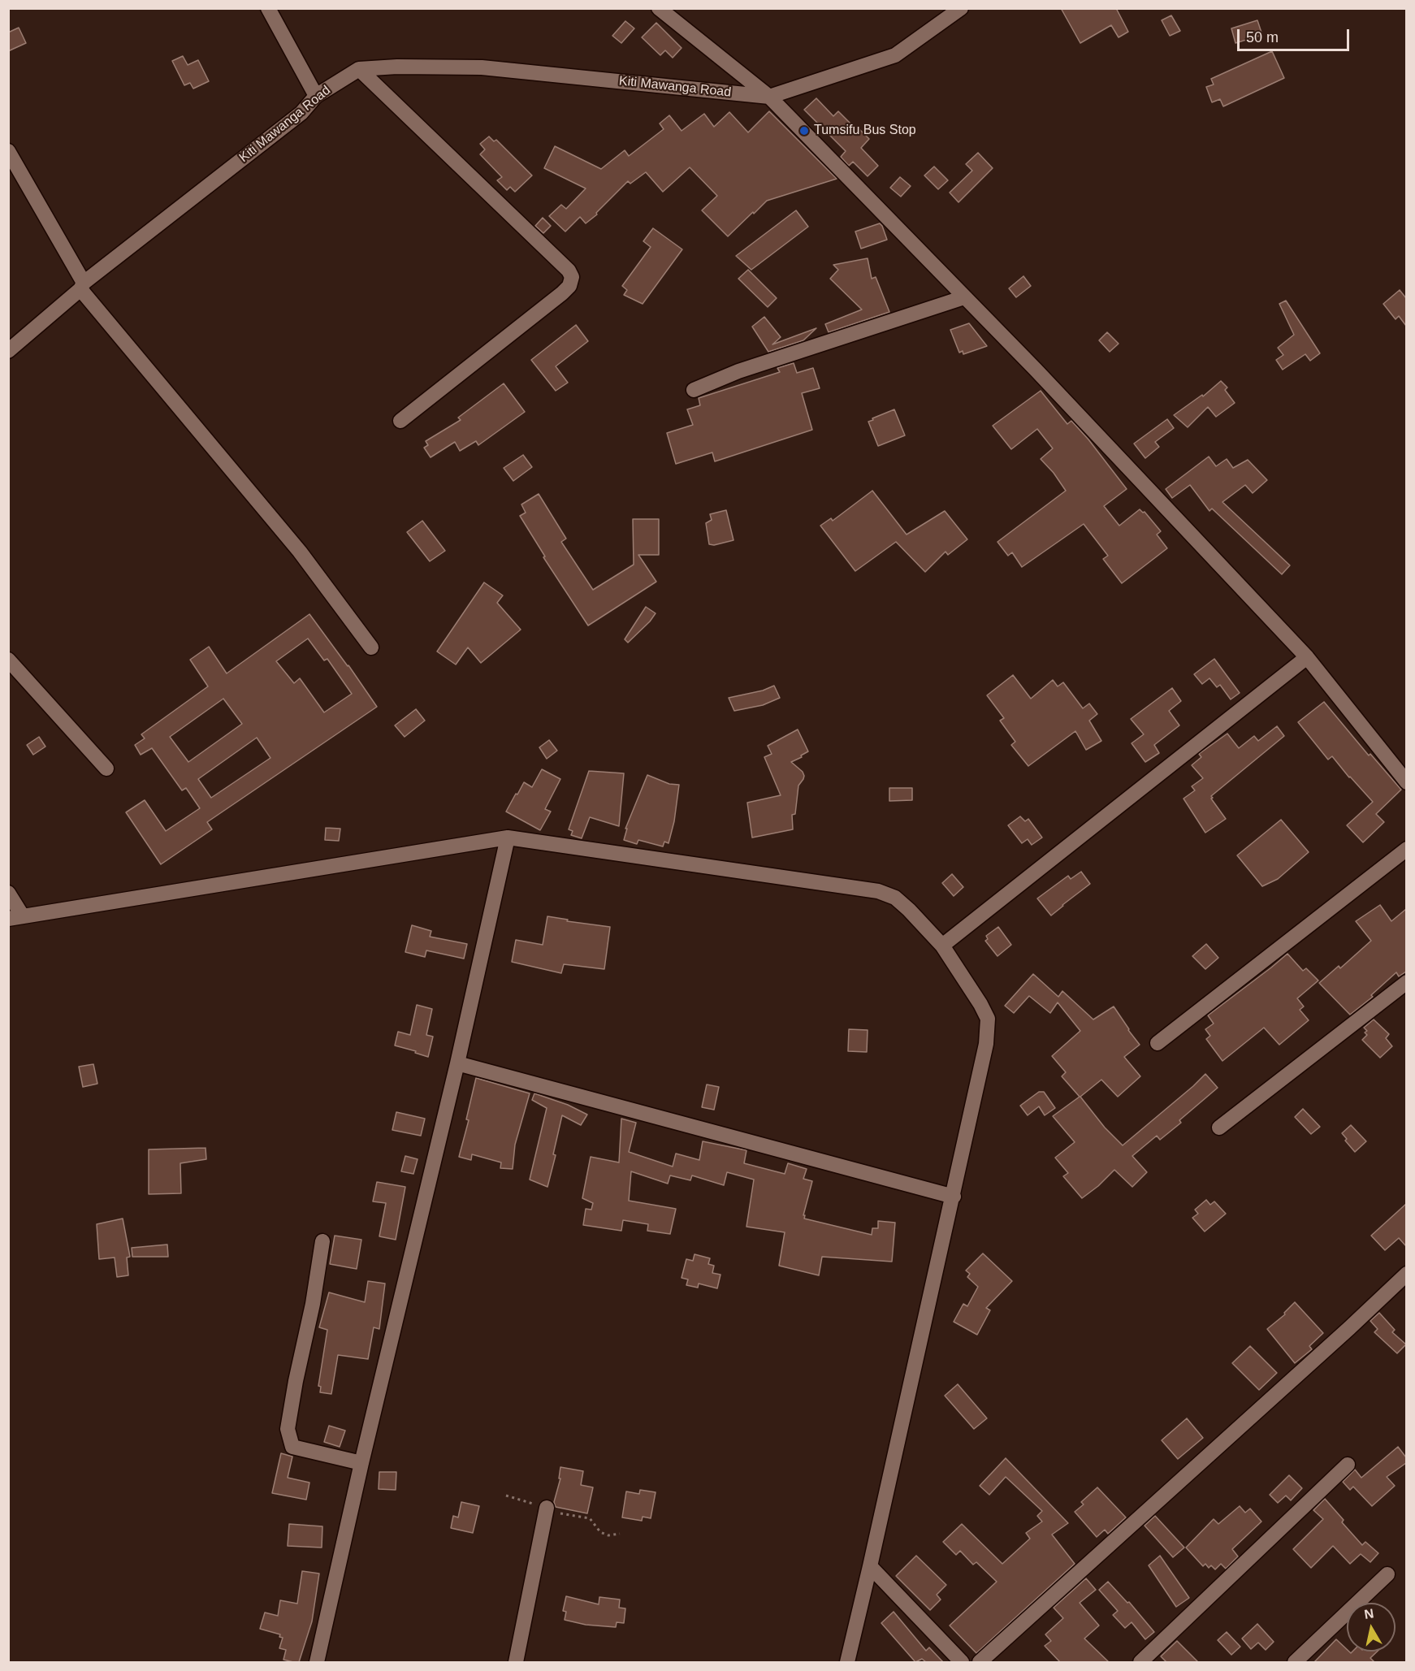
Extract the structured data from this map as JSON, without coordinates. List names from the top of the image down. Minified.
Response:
{"streets":{"street":["Kiti Mawanga Road"]},"places":["Tumsifu Bus Stop"],"scale_bar":"50 m","north":"top"}
